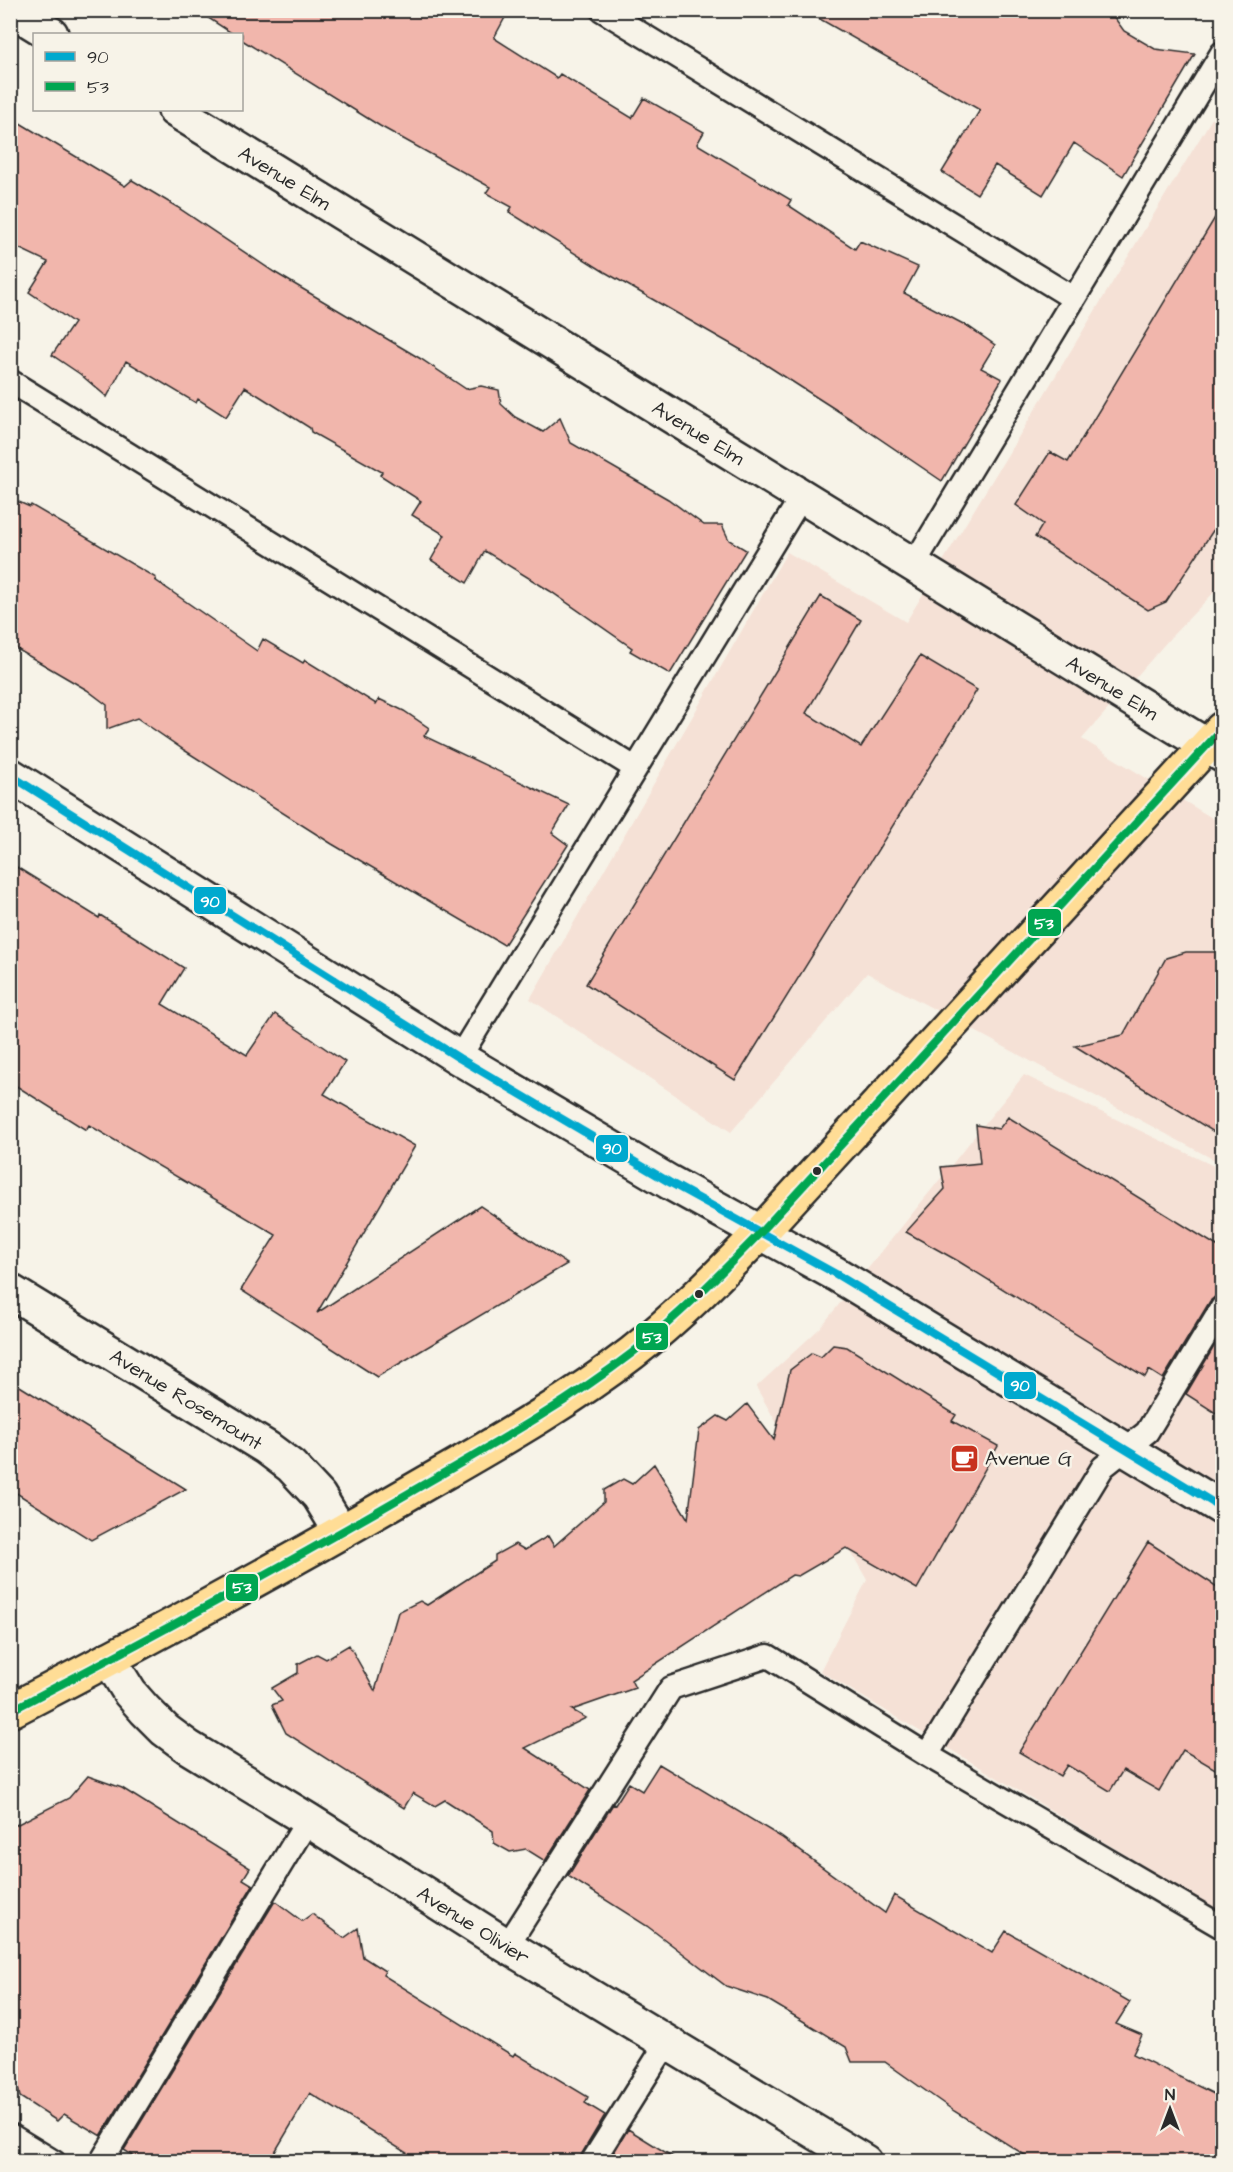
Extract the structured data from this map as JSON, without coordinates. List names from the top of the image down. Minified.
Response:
{"streets":{"street":["Avenue Elm","Avenue Rosemount","Avenue Olivier"]},"places":{"cafe":["Avenue G"]},"lines":["transit line 53","transit line 90"],"legend":["90","53"],"north":"top"}
